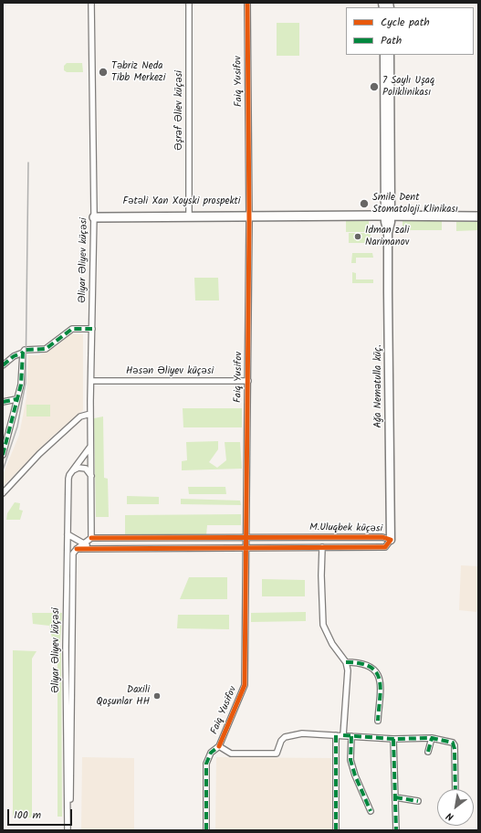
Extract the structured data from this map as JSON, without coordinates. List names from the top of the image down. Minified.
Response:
{"streets":{"main road":["Fətəli Xan Xoyski prospekti","Ağa Nemətulla küç."],"street":["Faiq Yusifov","Əşrəf Əliev küçəsi","Əliyar Əliyev küçəsi","Həsən Əliyev küçəsi","M.Uluqbek küçəsi"]},"crossings":[["Faiq Yusifov","Fətəli Xan Xoyski prospekti"],["Faiq Yusifov","Həsən Əliyev küçəsi"],["Faiq Yusifov","M.Uluqbek küçəsi"],["Əşrəf Əliev küçəsi","Fətəli Xan Xoyski prospekti"],["Fətəli Xan Xoyski prospekti","Əliyar Əliyev küçəsi"],["Fətəli Xan Xoyski prospekti","Ağa Nemətulla küç."],["Əliyar Əliyev küçəsi","Həsən Əliyev küçəsi"],["Əliyar Əliyev küçəsi","M.Uluqbek küçəsi"],["Ağa Nemətulla küç.","M.Uluqbek küçəsi"]],"places":["Təbriz Neda Tibb Merkezi","7 Saylı Uşaq Poliklinikası","Smile Dent Stomatoloji Klinikası","Idman zali Narimanov","Daxili Qoşunlar HH"],"legend":["Cycle path","Path"],"scale_bar":"100 m","north":"bottom left"}
